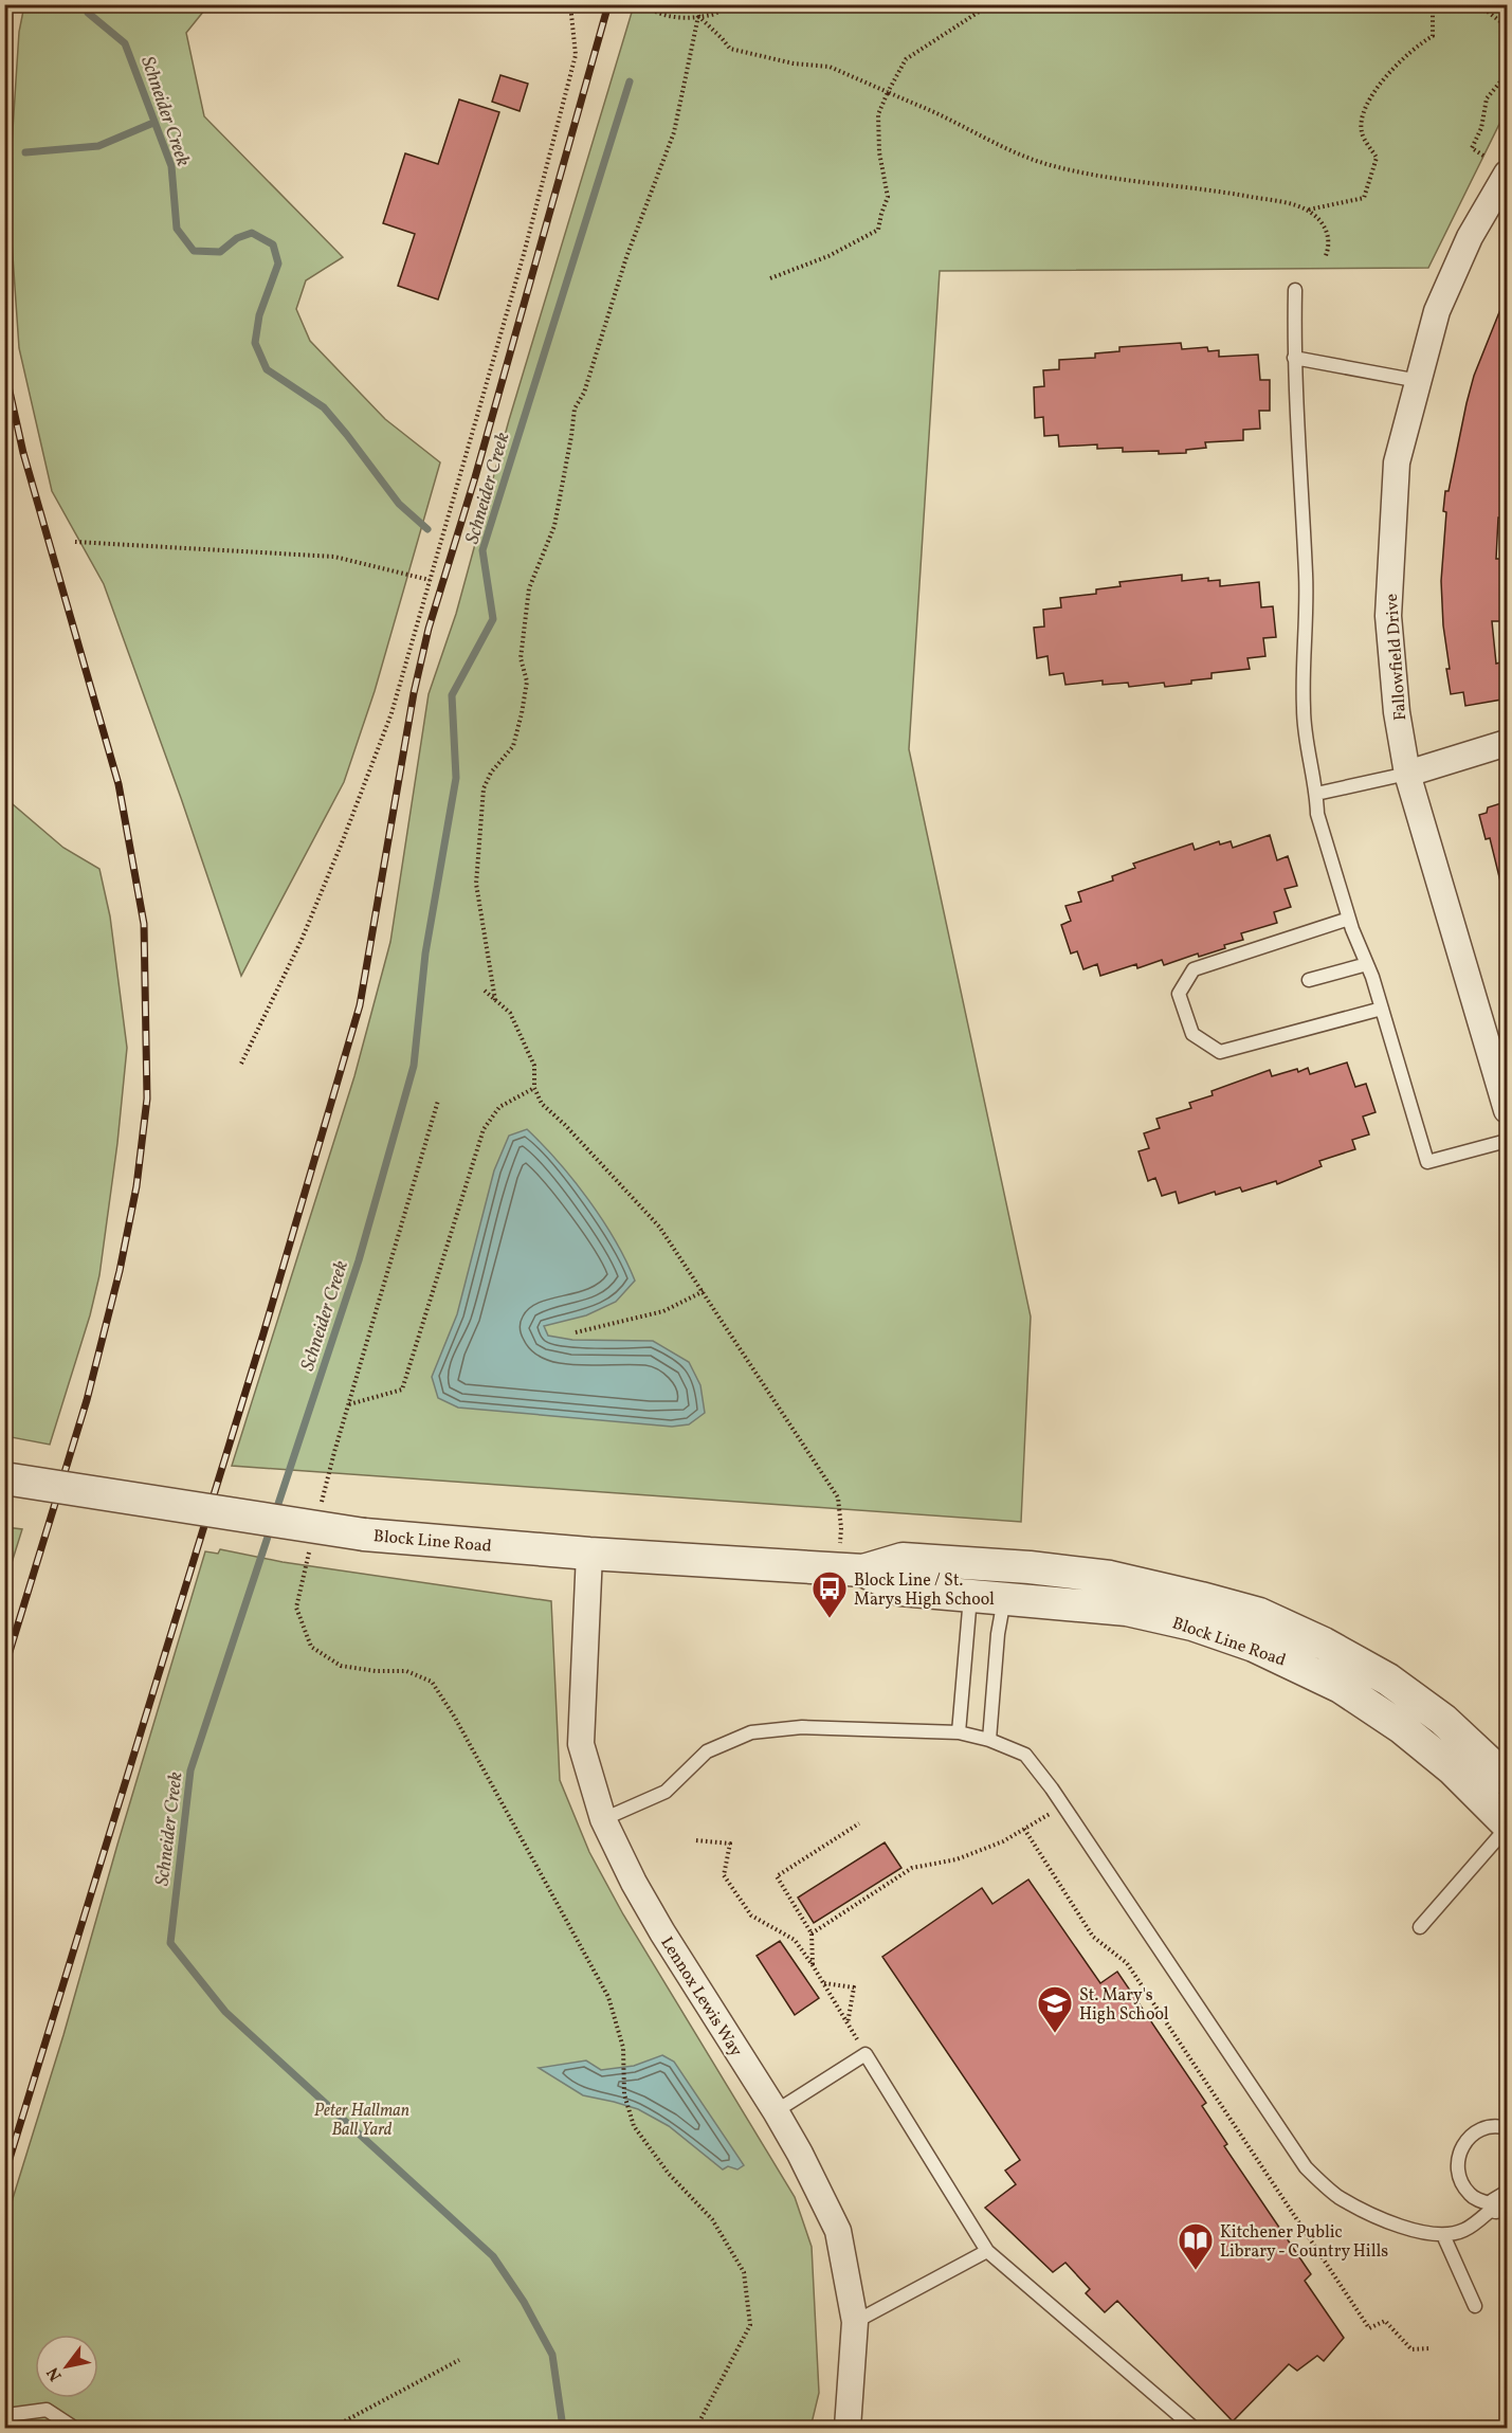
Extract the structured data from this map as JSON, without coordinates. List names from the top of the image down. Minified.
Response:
{"streets":{"street":["Fallowfield Drive","Block Line Road","Lennox Lewis Way"]},"crossings":[["Block Line Road","Lennox Lewis Way"]],"water":["Schneider Creek"],"parks":["Peter Hallman Ball Yard"],"places":{"bus stop":["Block Line / St. Marys High School"],"school or university":["St. Mary's High School"],"library":["Kitchener Public Library - Country Hills"]},"north":"bottom left"}
